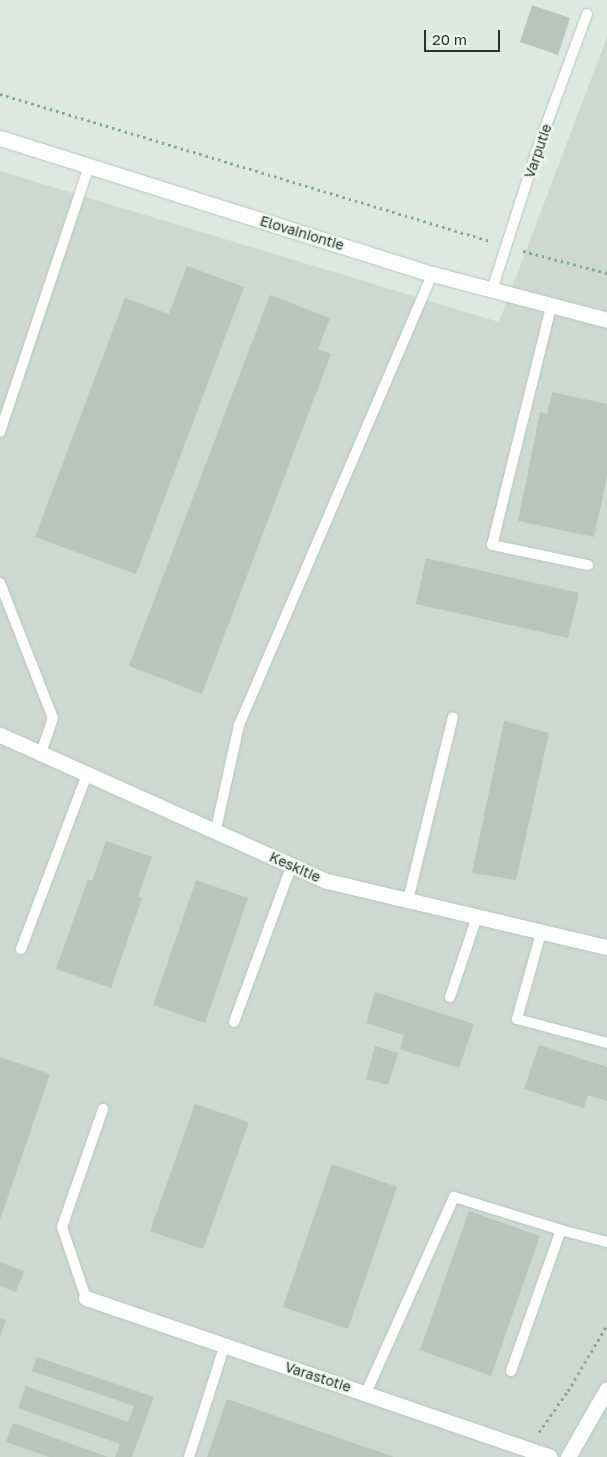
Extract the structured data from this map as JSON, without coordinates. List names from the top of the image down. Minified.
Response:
{"streets":{"street":["Elovainiontie","Keskitie","Varastotie"],"lane":["Varputie"]},"crossings":[["Varputie","Elovainiontie"]],"scale_bar":"20 m"}
